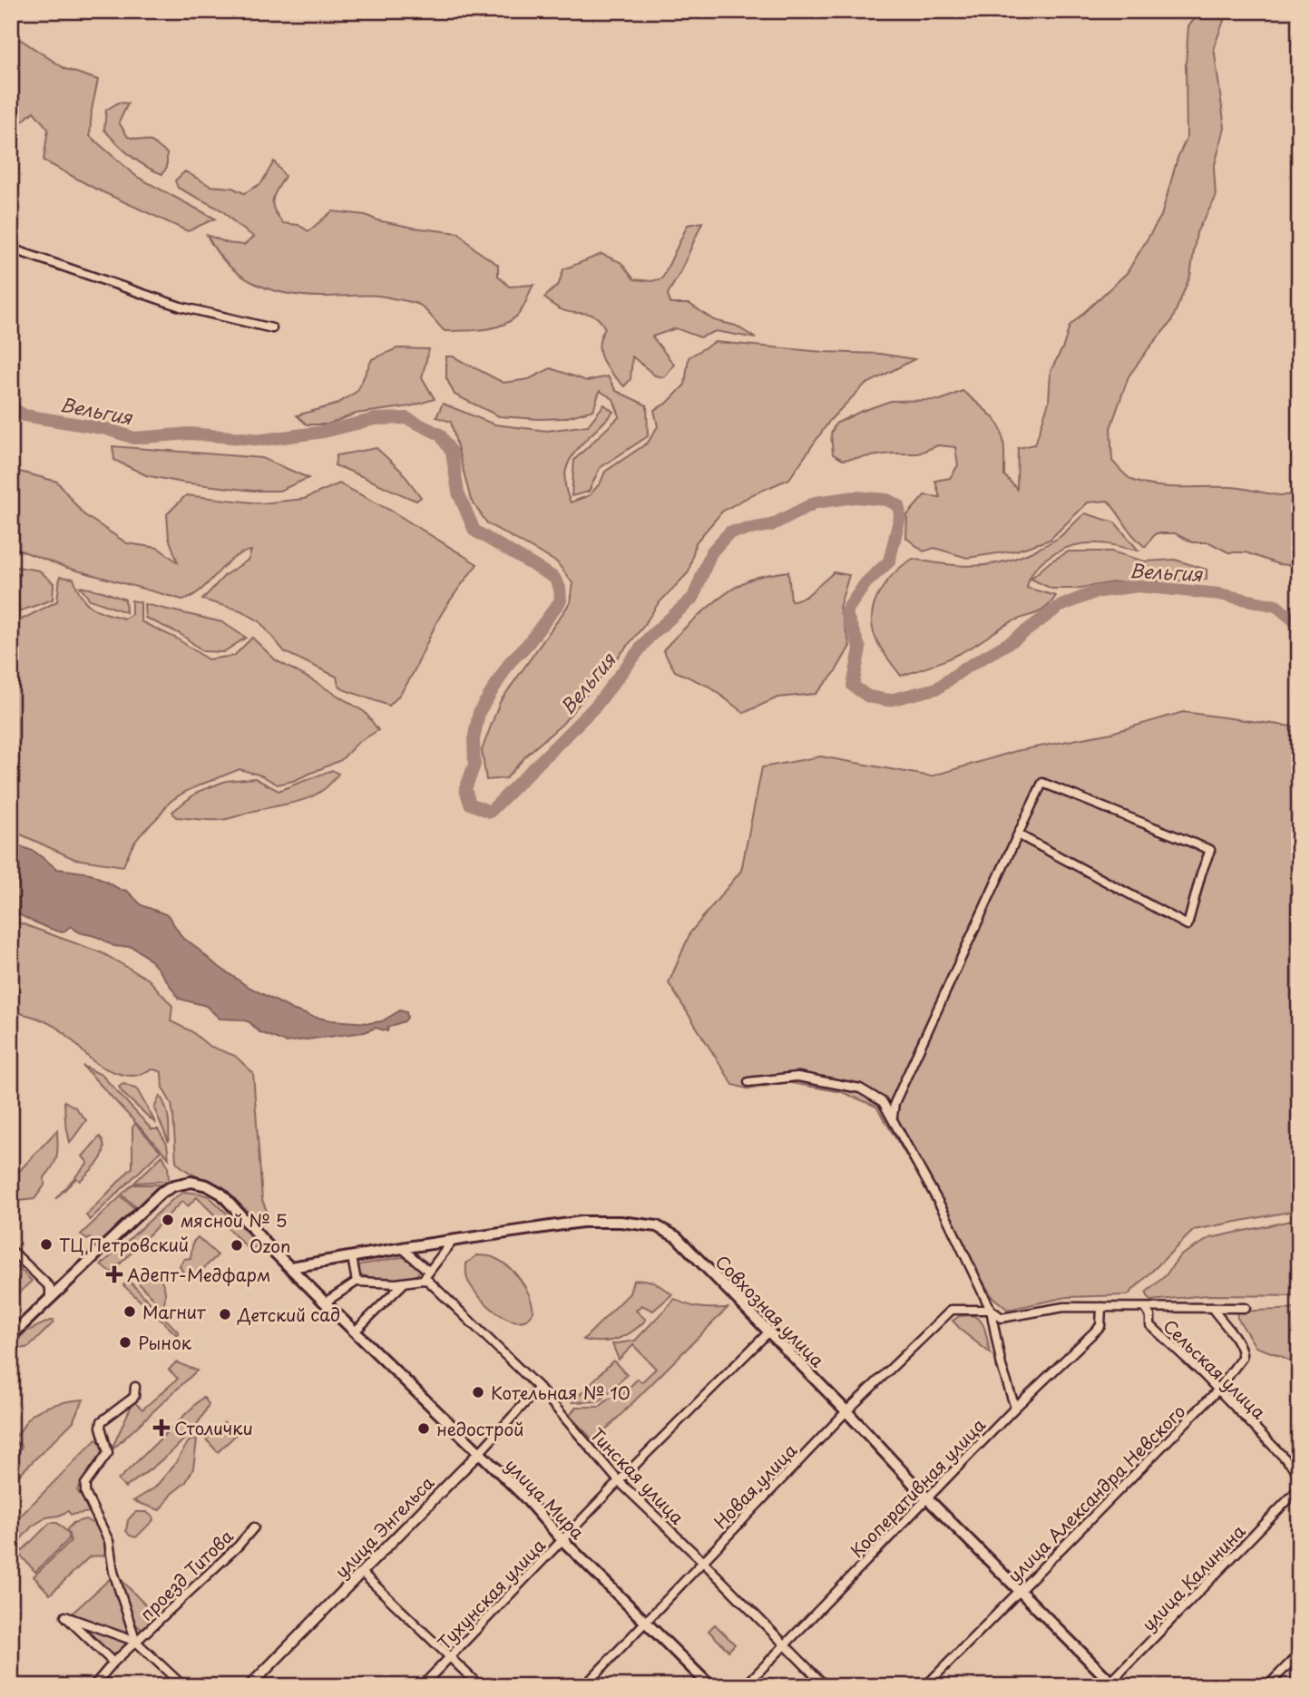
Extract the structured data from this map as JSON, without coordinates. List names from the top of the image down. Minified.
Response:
{"streets":{"main road":["Совхозная улица","улица Мира"],"street":["Сельская улица","Тинская улица","Новая улица","Кооперативная улица","улица Александра Невского","улица Энгельса","проезд Титова","улица Калинина","Тухунская улица"]},"crossings":[["Совхозная улица","Новая улица"],["Совхозная улица","Кооперативная улица"],["Совхозная улица","улица Александра Невского"],["Совхозная улица","улица Мира"],["Совхозная улица","улица Калинина"],["Совхозная улица","Тухунская улица"],["Сельская улица","улица Александра Невского"],["Тинская улица","Новая улица"],["Тинская улица","Кооперативная улица"],["Тинская улица","улица Энгельса"],["Тинская улица","Тухунская улица"],["Новая улица","улица Мира"],["улица Мира","улица Энгельса"],["улица Мира","Тухунская улица"]],"water":["Вельгия"],"places":{"other":["мясной № 5","ТЦ Петровский","Ozon","Магнит","Детский сад","Рынок","Котельная № 10","недострой"],"health":["Адепт-Медфарм","Столички"]}}
